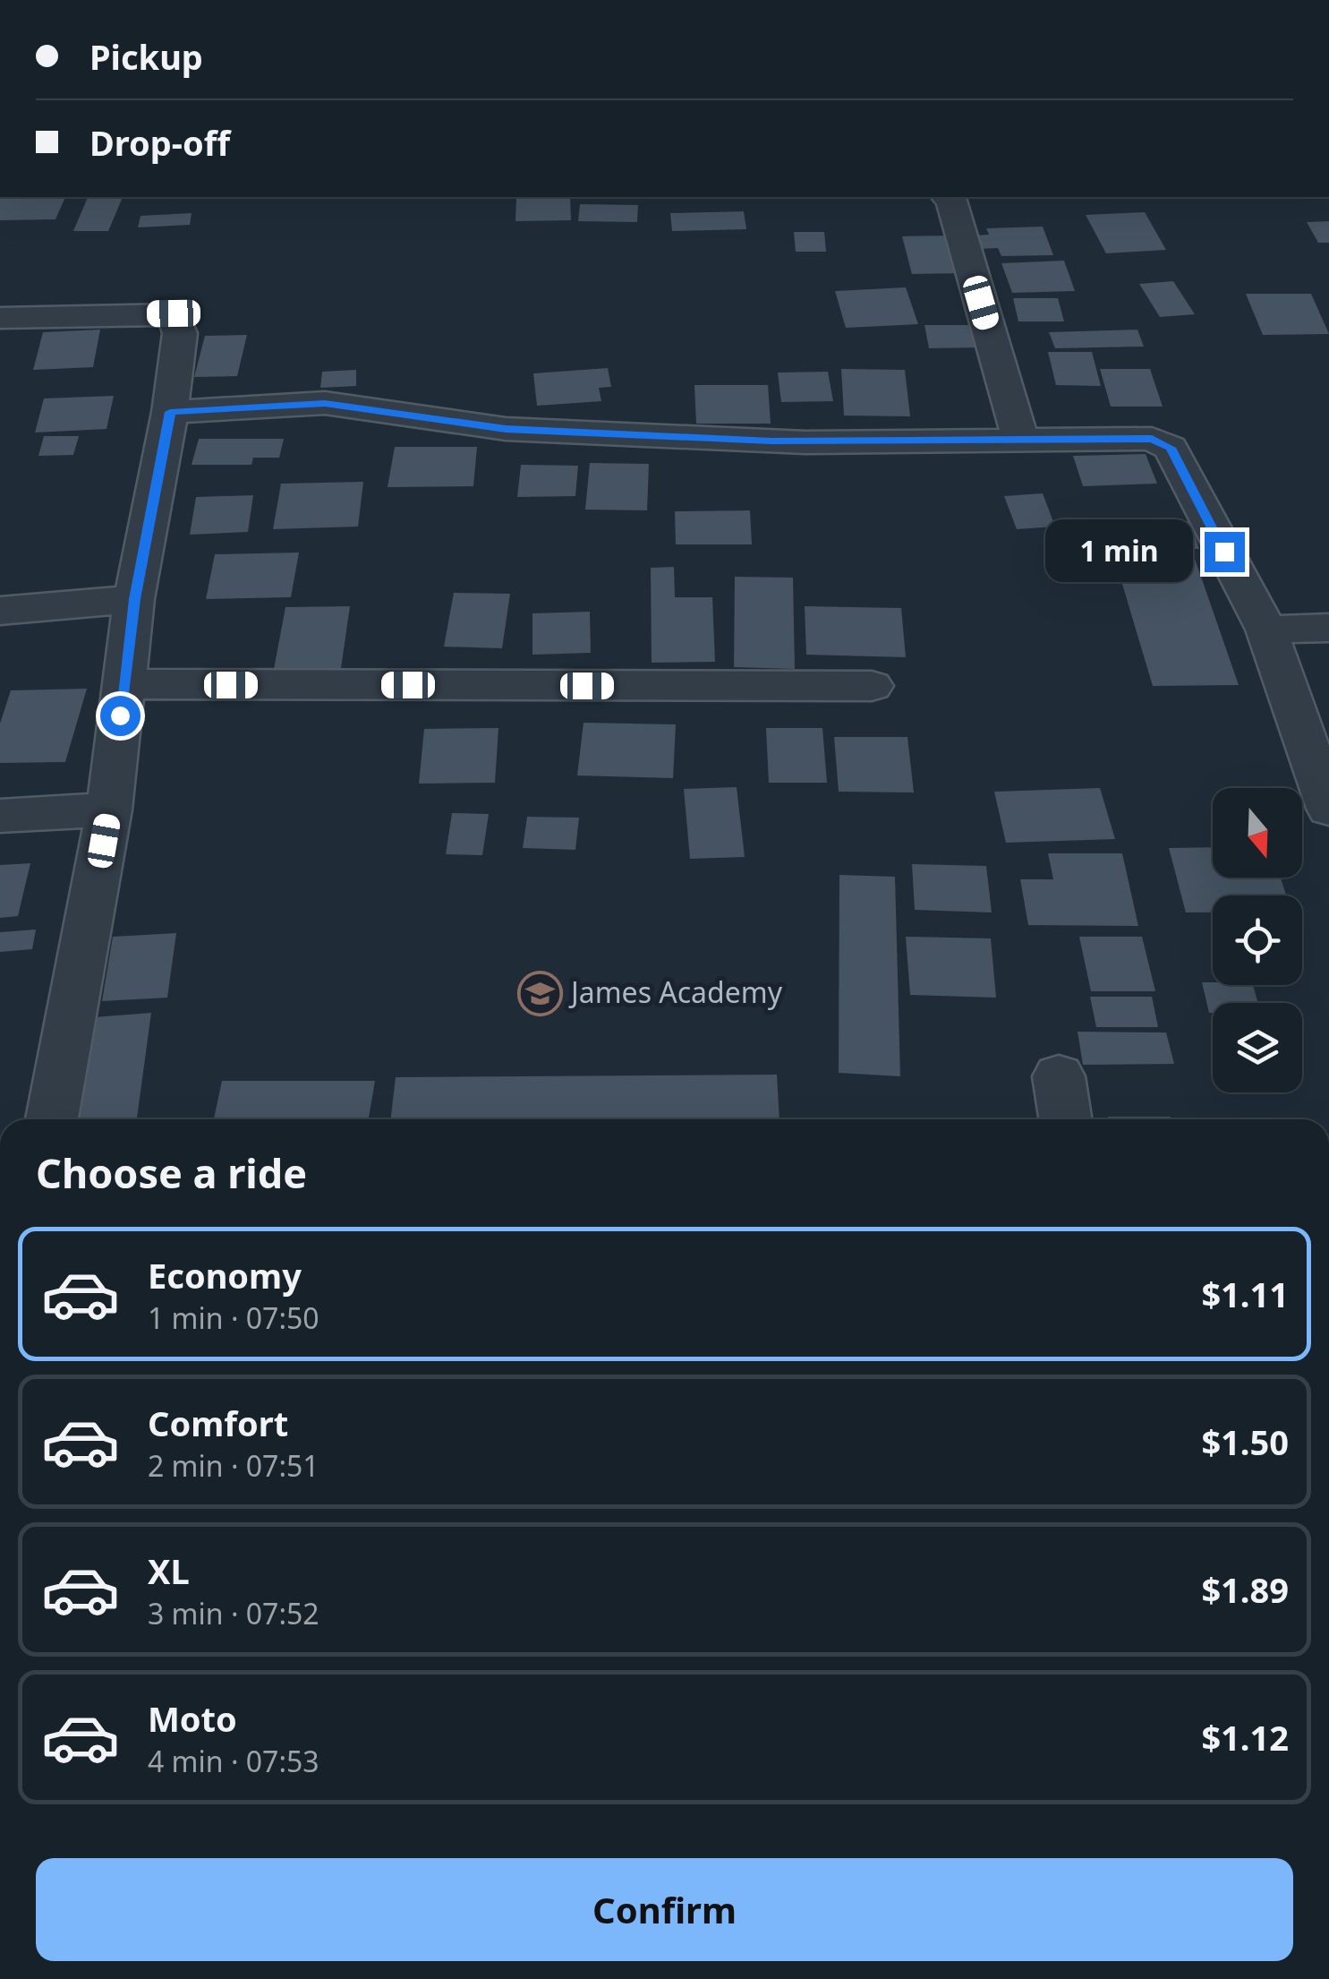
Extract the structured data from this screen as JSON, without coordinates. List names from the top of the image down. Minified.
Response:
{"places":{"school or university":["James Academy"]},"north":"bottom","page":{"banner":["Pickup","Drop-off"],"bubble":"1 min","heading":"Choose a ride","list":[{"name":"Economy","note":"1 min · 07:50","value":"$1.11"},{"name":"Comfort","note":"2 min · 07:51","value":"$1.50"},{"name":"XL","note":"3 min · 07:52","value":"$1.89"},{"name":"Moto","note":"4 min · 07:53","value":"$1.12"}],"buttons":"Confirm"}}
